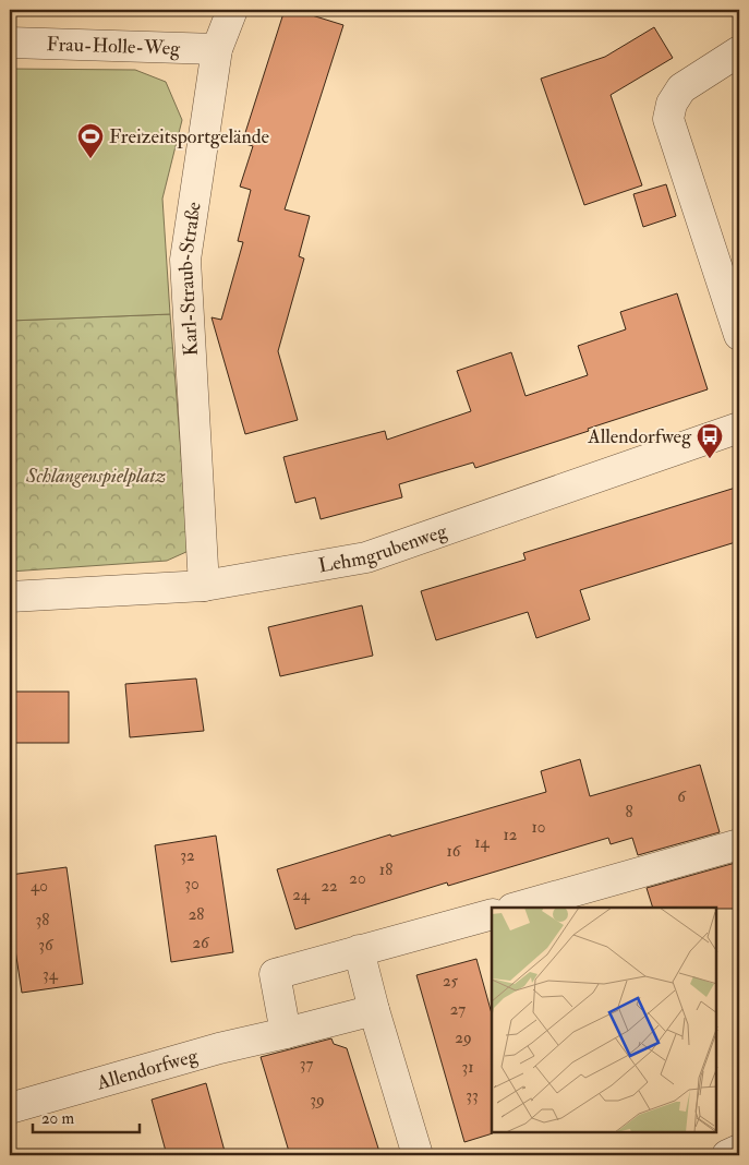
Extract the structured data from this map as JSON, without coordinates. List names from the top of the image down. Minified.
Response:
{"streets":{"street":["Frau-Holle-Weg","Karl-Straub-Straße","Lehmgrubenweg","Allendorfweg"]},"crossings":[["Frau-Holle-Weg","Karl-Straub-Straße"],["Karl-Straub-Straße","Lehmgrubenweg"]],"parks":["Schlangenspielplatz"],"places":{"sports":["Freizeitsportgelände"],"bus stop":["Allendorfweg"]},"house_numbers":["6","8","10","12","14","16","32","18","20","30","40","22","24","28","38","26","36","34","25","27","29","37","31","33","39"],"scale_bar":"20 m"}
